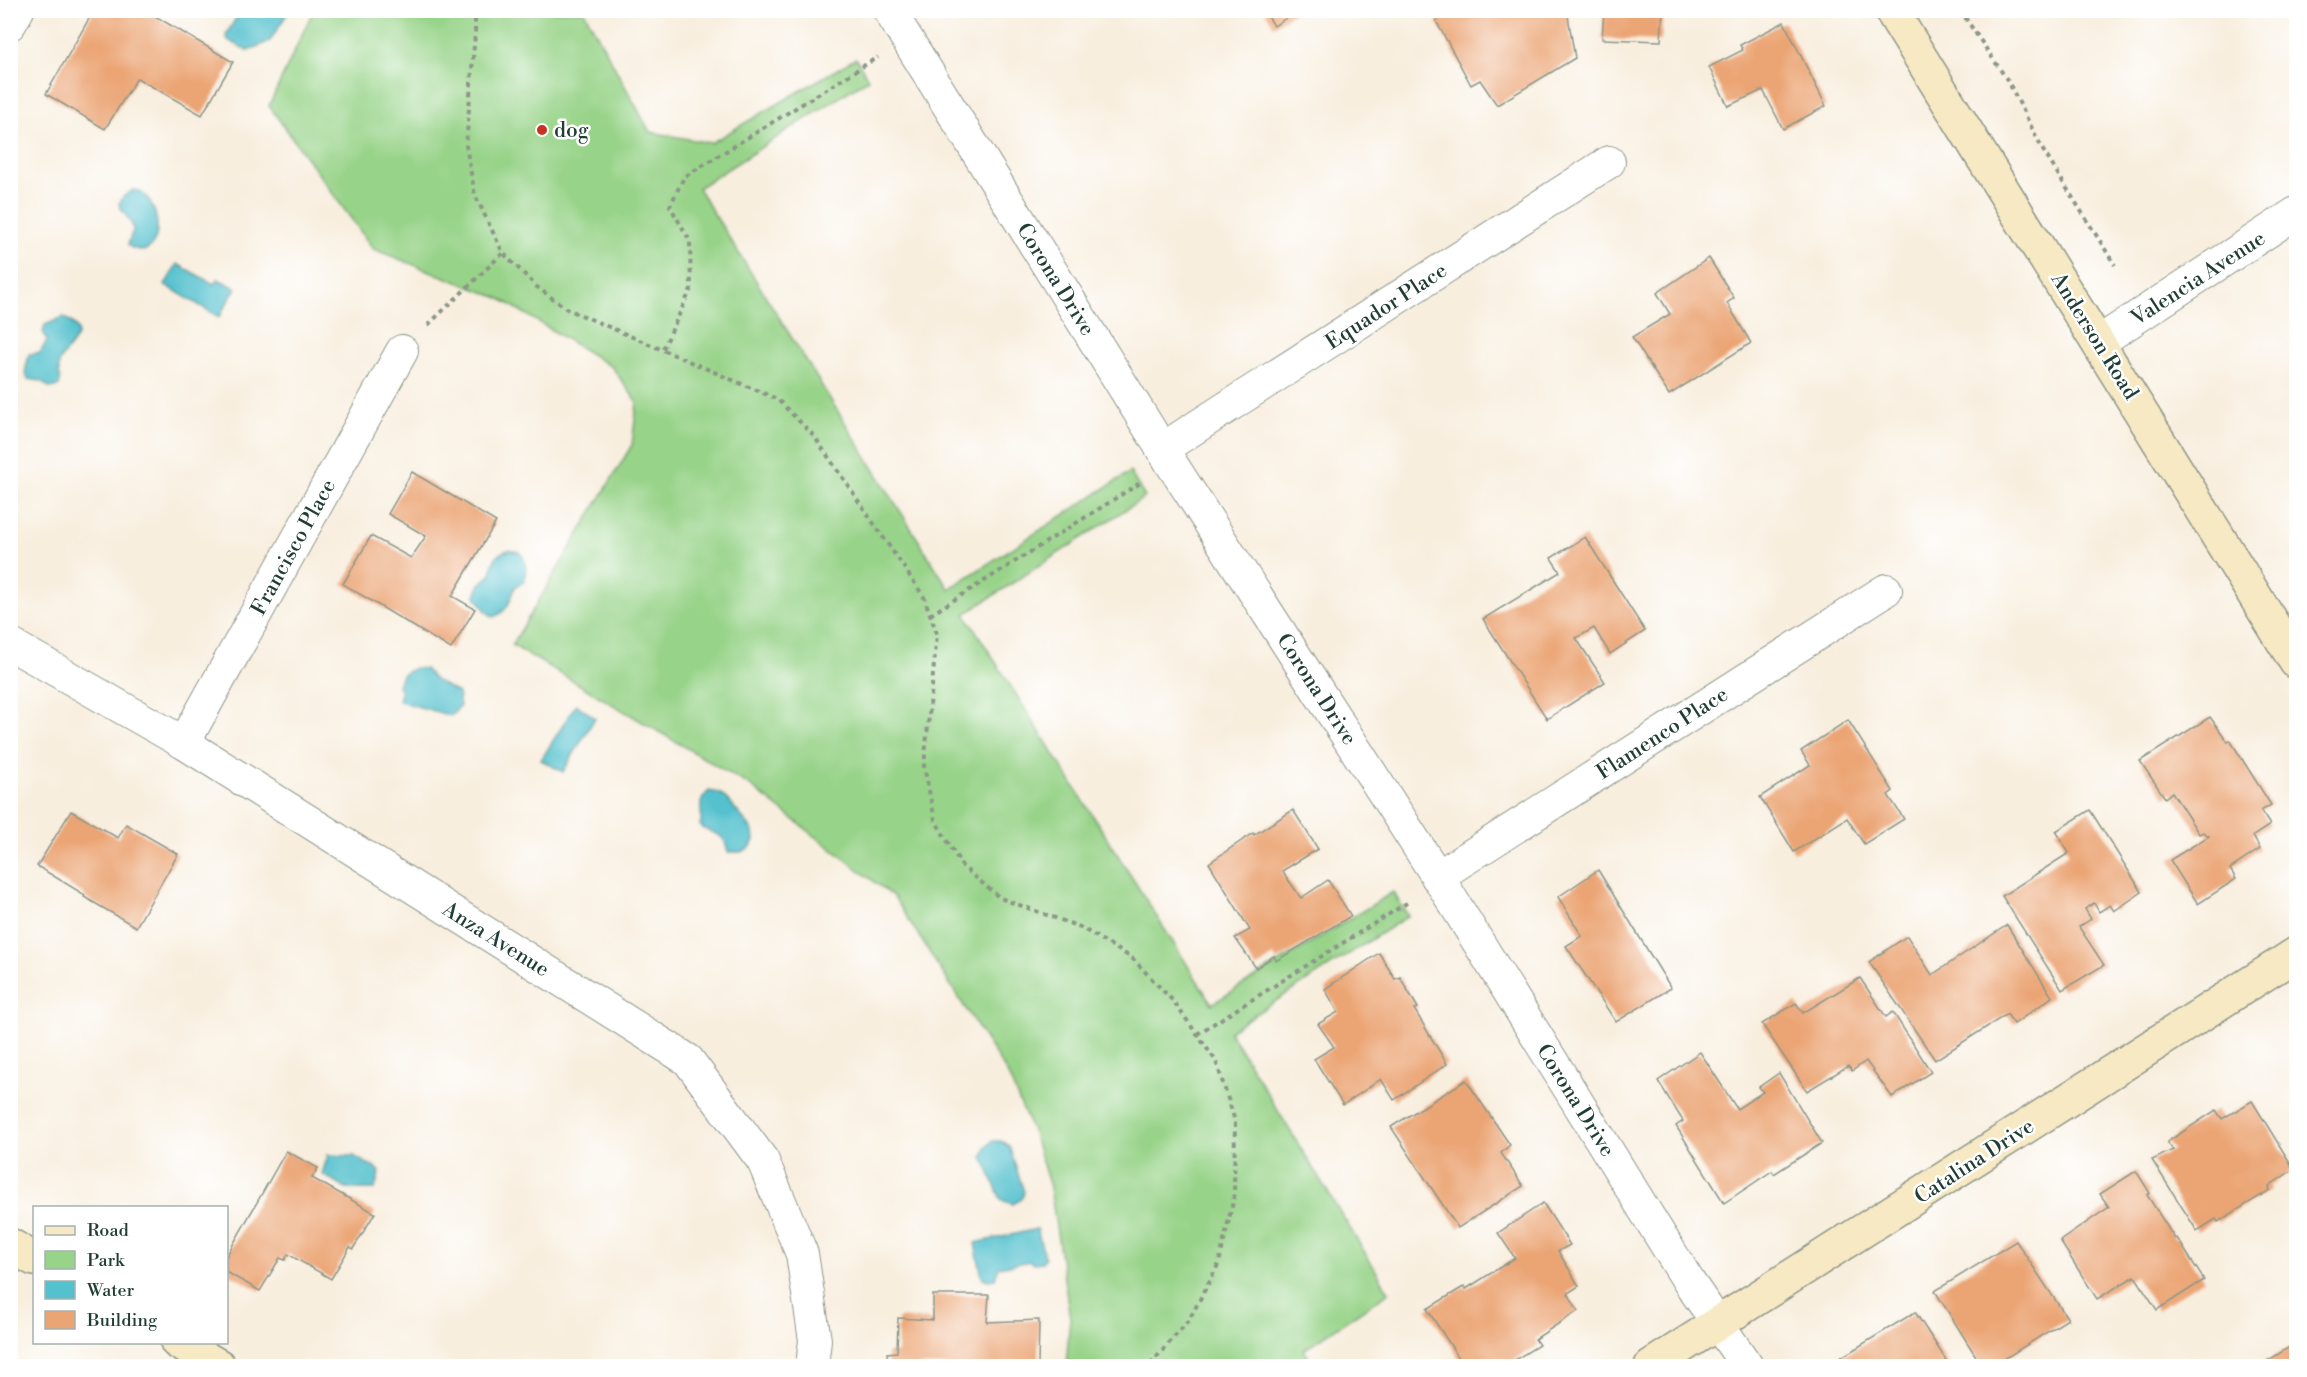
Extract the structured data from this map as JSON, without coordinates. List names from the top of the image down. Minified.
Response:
{"streets":{"street":["Valencia Avenue","Corona Drive","Equador Place","Anderson Road","Francisco Place","Flamenco Place","Anza Avenue","Catalina Drive"]},"crossings":[["Valencia Avenue","Anderson Road"],["Corona Drive","Equador Place"],["Corona Drive","Flamenco Place"],["Corona Drive","Catalina Drive"],["Francisco Place","Anza Avenue"]],"places":["dog"],"legend":["Road","Park","Water","Building"]}
